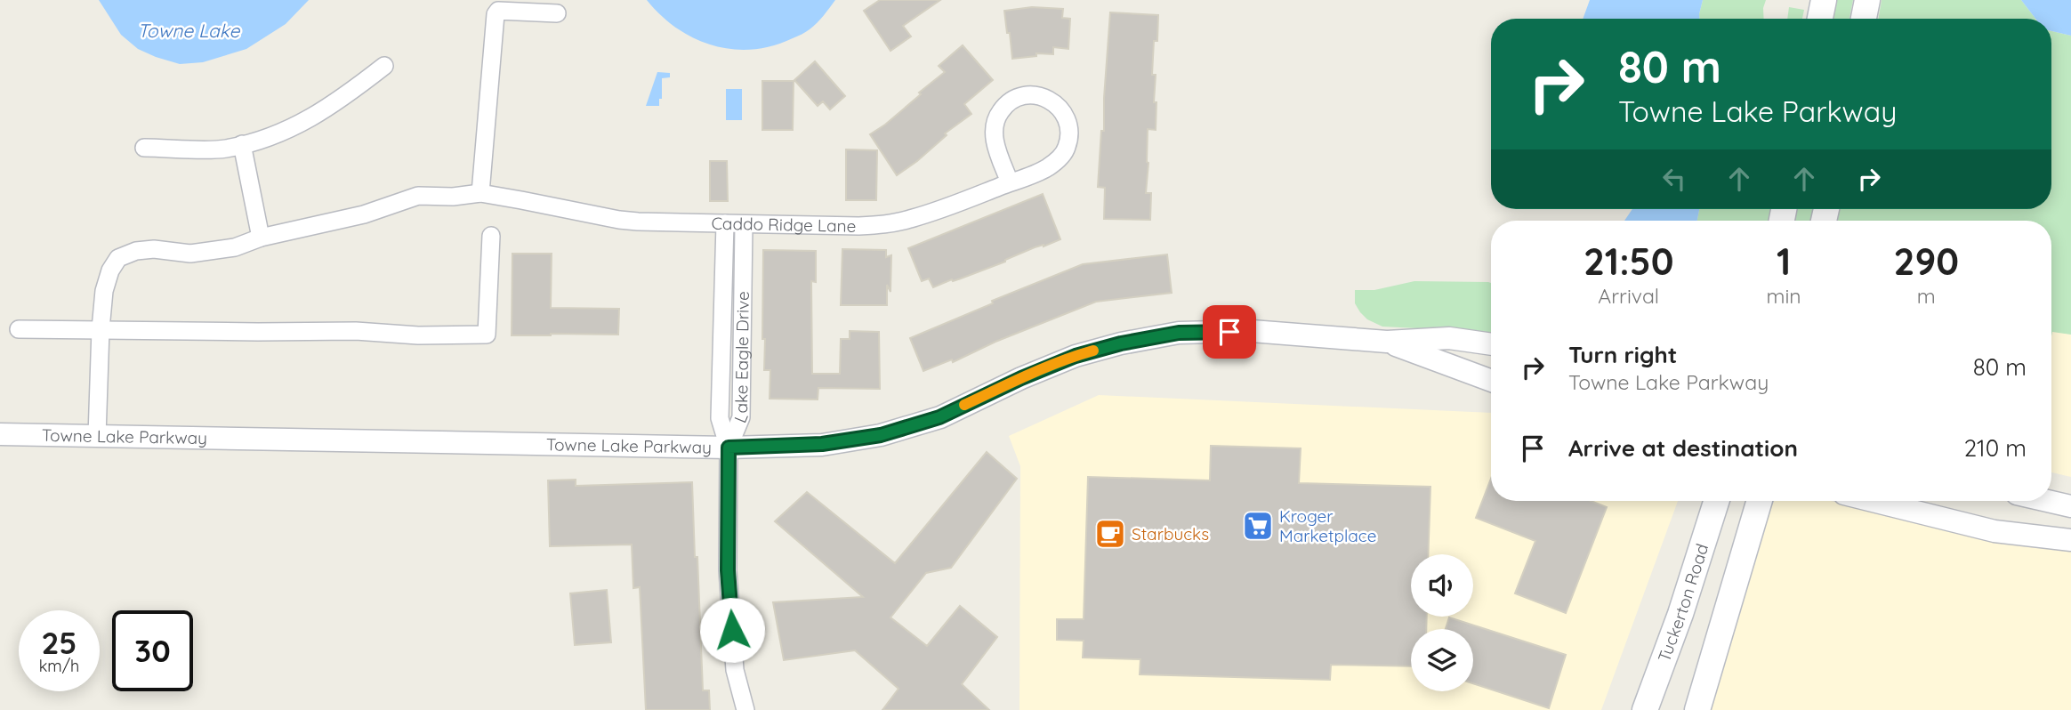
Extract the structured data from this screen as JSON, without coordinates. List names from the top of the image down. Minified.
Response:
{"streets":{"main road":["Tuckerton Road"],"street":["Caddo Ridge Lane","Lake Eagle Drive","Towne Lake Parkway"]},"crossings":[["Caddo Ridge Lane","Lake Eagle Drive"],["Caddo Ridge Lane","Towne Lake Parkway"],["Lake Eagle Drive","Towne Lake Parkway"]],"water":["Towne Lake"],"places":{"supermarket":["Kroger Marketplace"],"cafe":["Starbucks"]},"page":{"turn":["80 m","Towne Lake Parkway"],"eta":["21:50","Arrival","1","min","290","m"],"list":[{"name":"Turn right","note":"Towne Lake Parkway","value":"80 m"},{"name":"Arrive at destination","value":"210 m"}],"speed":"25 km/h","limit":"30"}}
